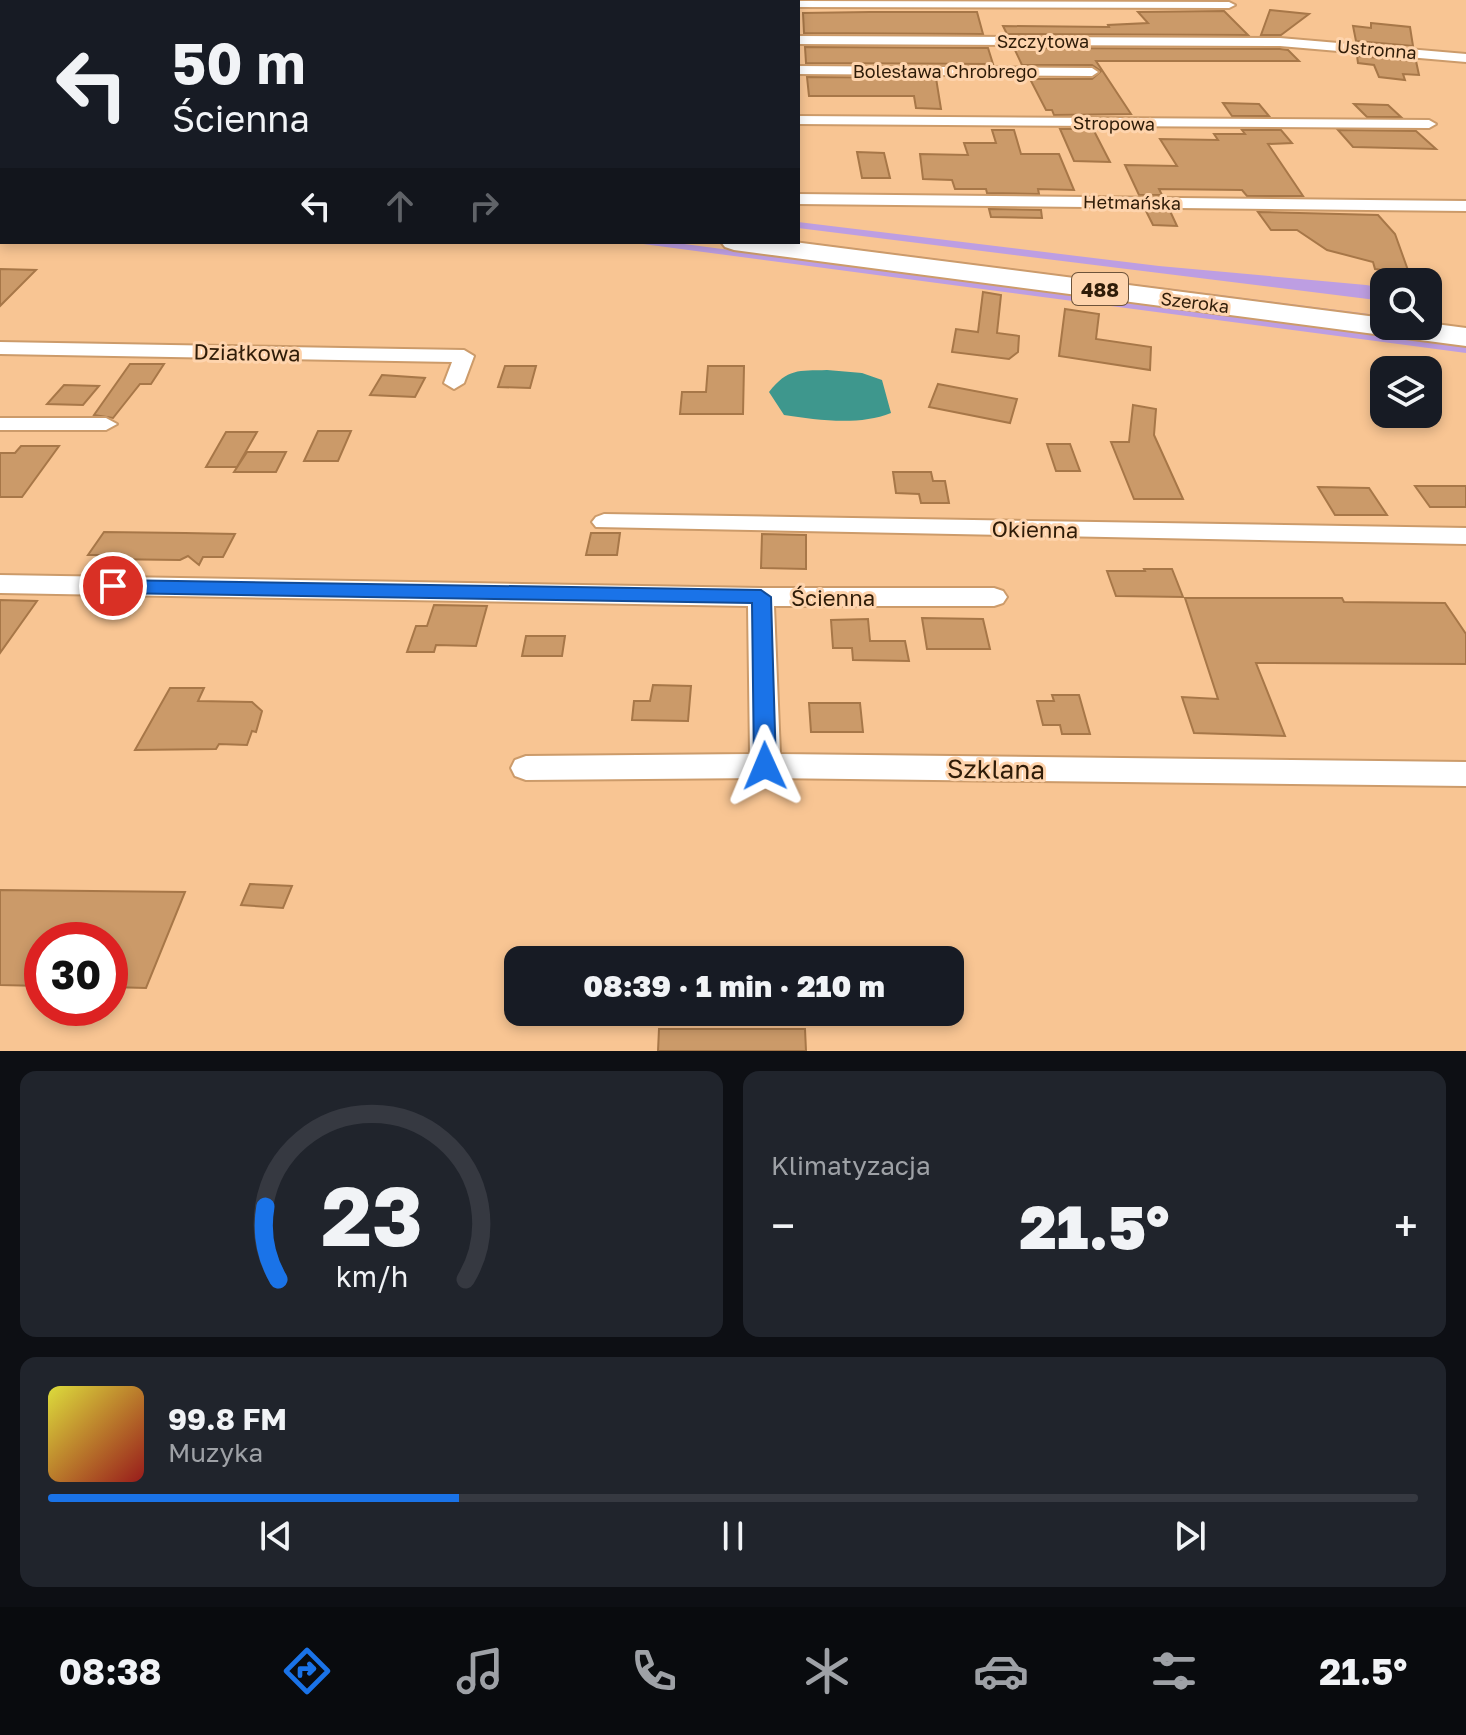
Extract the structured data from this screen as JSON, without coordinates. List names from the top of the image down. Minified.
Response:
{"streets":{"main road":["488","Szeroka"],"street":["Szczytowa","Ustronna","Bolesława Chrobrego","Stropowa","Hetmańska","Działkowa","Okienna","Ścienna","Szklana"]},"crossings":[["Szczytowa","Ustronna"]],"page":{"turn":["50 m","Ścienna"],"limit":"30","trip":"08:39 · 1 min · 210 m","tile":"Klimatyzacja","heat":["−","21.5°","+"],"song":["99.8 FM","Muzyka"],"tabs":["08:38","21.5°"],"gauge":["23","km/h"]}}
